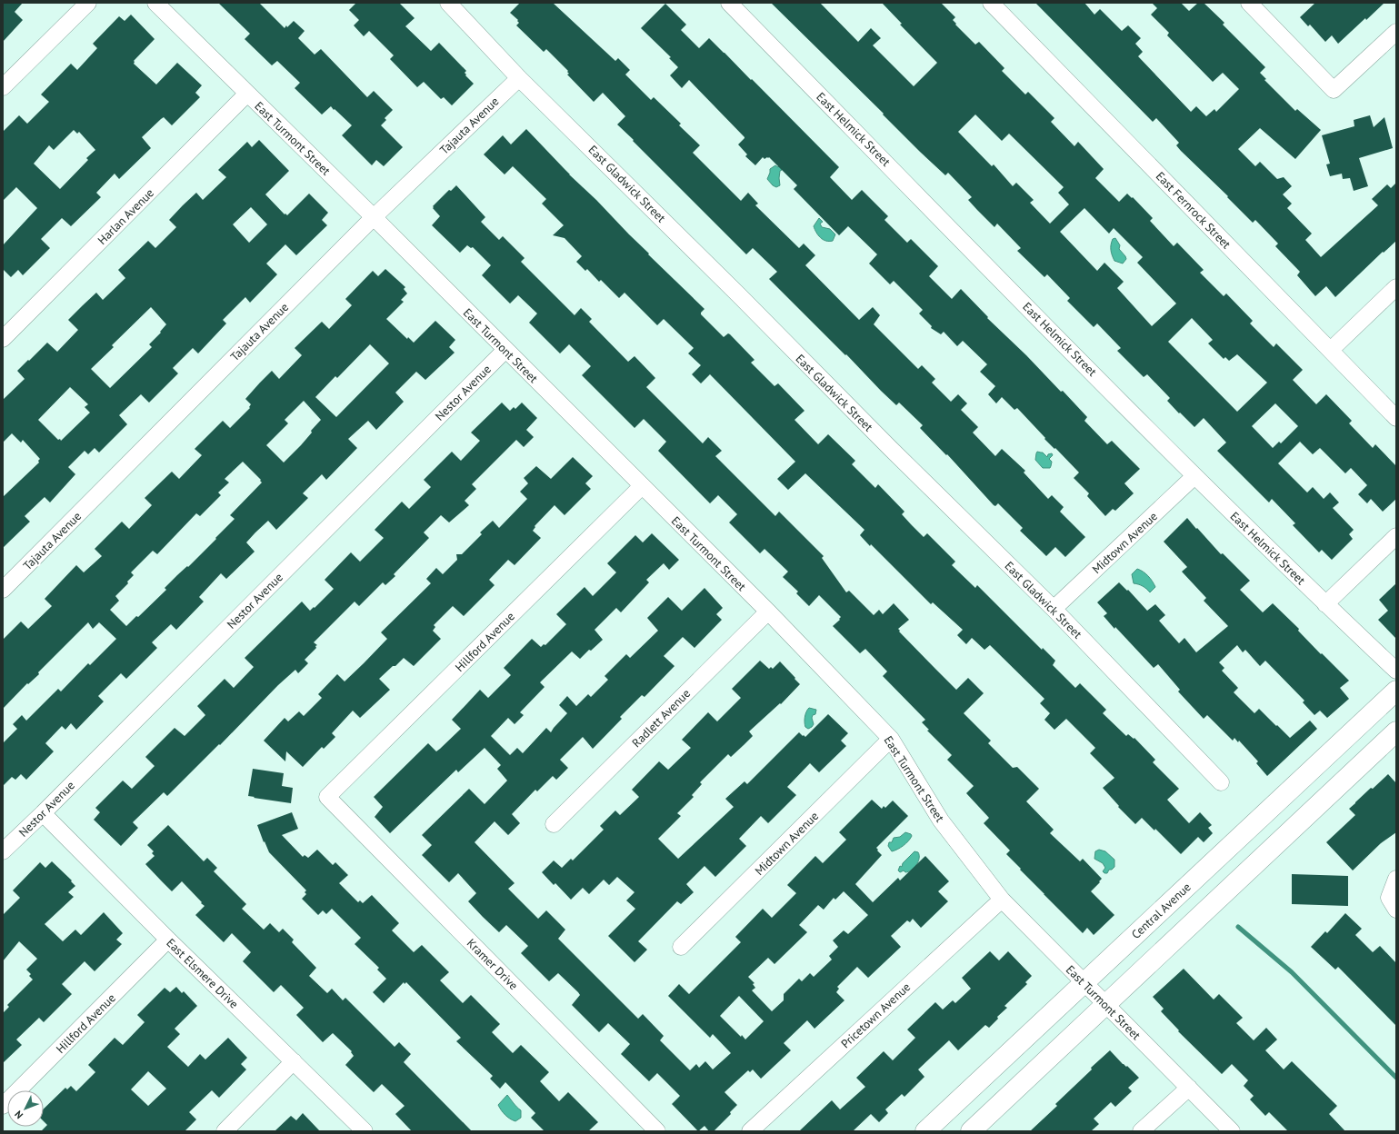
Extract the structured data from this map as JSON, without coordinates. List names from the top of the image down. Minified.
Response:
{"streets":{"main road":["Central Avenue"],"street":["Tajauta Avenue","East Helmick Street","East Turmont Street","East Gladwick Street","East Fernrock Street","Harlan Avenue","Nestor Avenue","Midtown Avenue","Hillford Avenue","Radlett Avenue","Kramer Drive","East Elsmere Drive","Pricetown Avenue"]},"crossings":[["Tajauta Avenue","East Turmont Street"],["Tajauta Avenue","East Gladwick Street"],["East Helmick Street","Midtown Avenue"],["East Turmont Street","Harlan Avenue"],["East Turmont Street","Nestor Avenue"],["East Turmont Street","Midtown Avenue"],["East Turmont Street","Hillford Avenue"],["East Turmont Street","Radlett Avenue"],["East Turmont Street","Central Avenue"],["East Turmont Street","Pricetown Avenue"],["East Gladwick Street","Midtown Avenue"],["Nestor Avenue","East Elsmere Drive"],["Hillford Avenue","Kramer Drive"],["Hillford Avenue","East Elsmere Drive"]],"north":"bottom left"}
